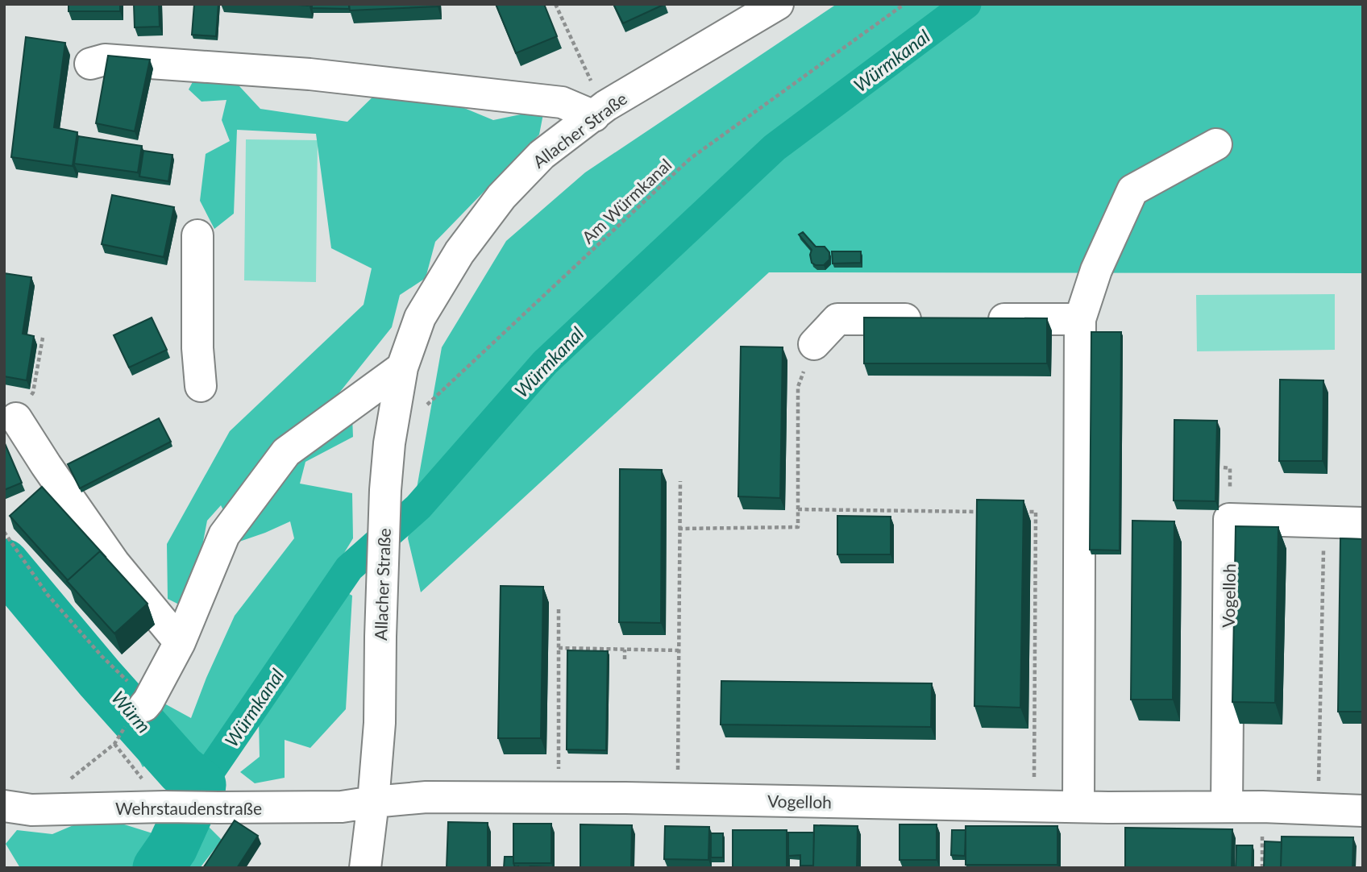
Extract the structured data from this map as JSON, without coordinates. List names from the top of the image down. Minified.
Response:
{"streets":{"street":["Allacher Straße","Vogelloh","Wehrstaudenstraße"],"path":["Am Würmkanal"]},"crossings":[["Allacher Straße","Vogelloh"],["Allacher Straße","Wehrstaudenstraße"],["Vogelloh","Wehrstaudenstraße"]],"water":["Würmkanal","Würm"]}
